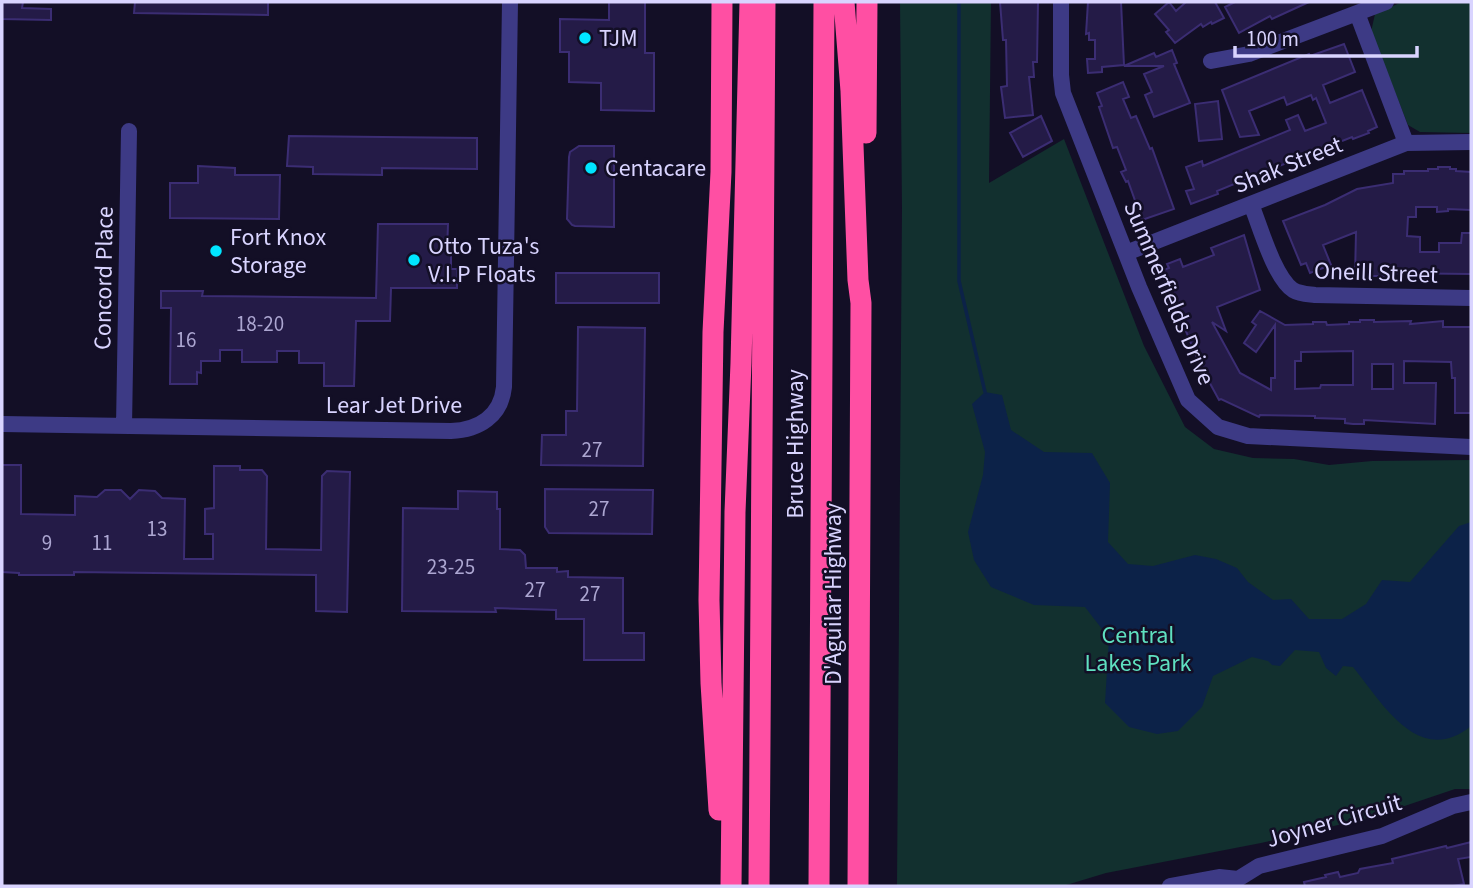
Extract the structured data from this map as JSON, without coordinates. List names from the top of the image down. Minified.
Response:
{"streets":{"highway":["Bruce Highway","D'Aguilar Highway"],"street":["Shak Street","Oneill Street","Concord Place","Summerfields Drive","Lear Jet Drive","Joyner Circuit"]},"crossings":[["Shak Street","Oneill Street"],["Shak Street","Summerfields Drive"],["Concord Place","Lear Jet Drive"]],"parks":["Central Lakes Park"],"places":["TJM","Centacare","Fort Knox Storage","Otto Tuza's V.I.P Floats"],"house_numbers":["18-20","16","27","27","13","9","11","23-25","27","27"],"scale_bar":"100 m"}
